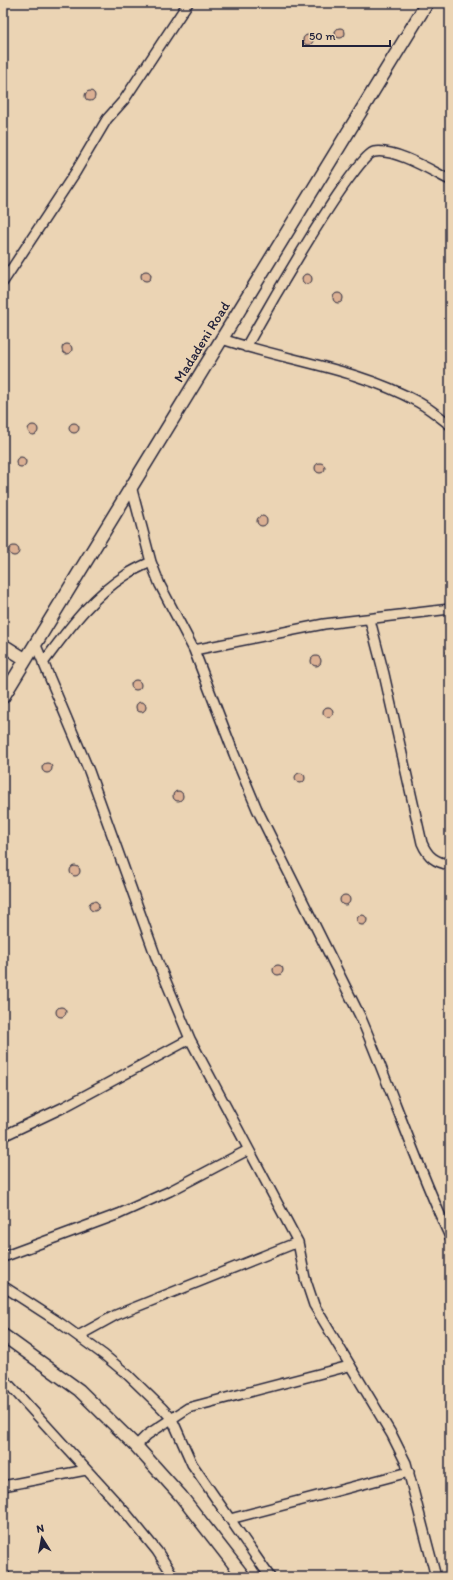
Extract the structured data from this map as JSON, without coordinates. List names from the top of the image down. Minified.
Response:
{"streets":{"street":["Madadeni Road"]},"scale_bar":"50 m","north":"top"}
